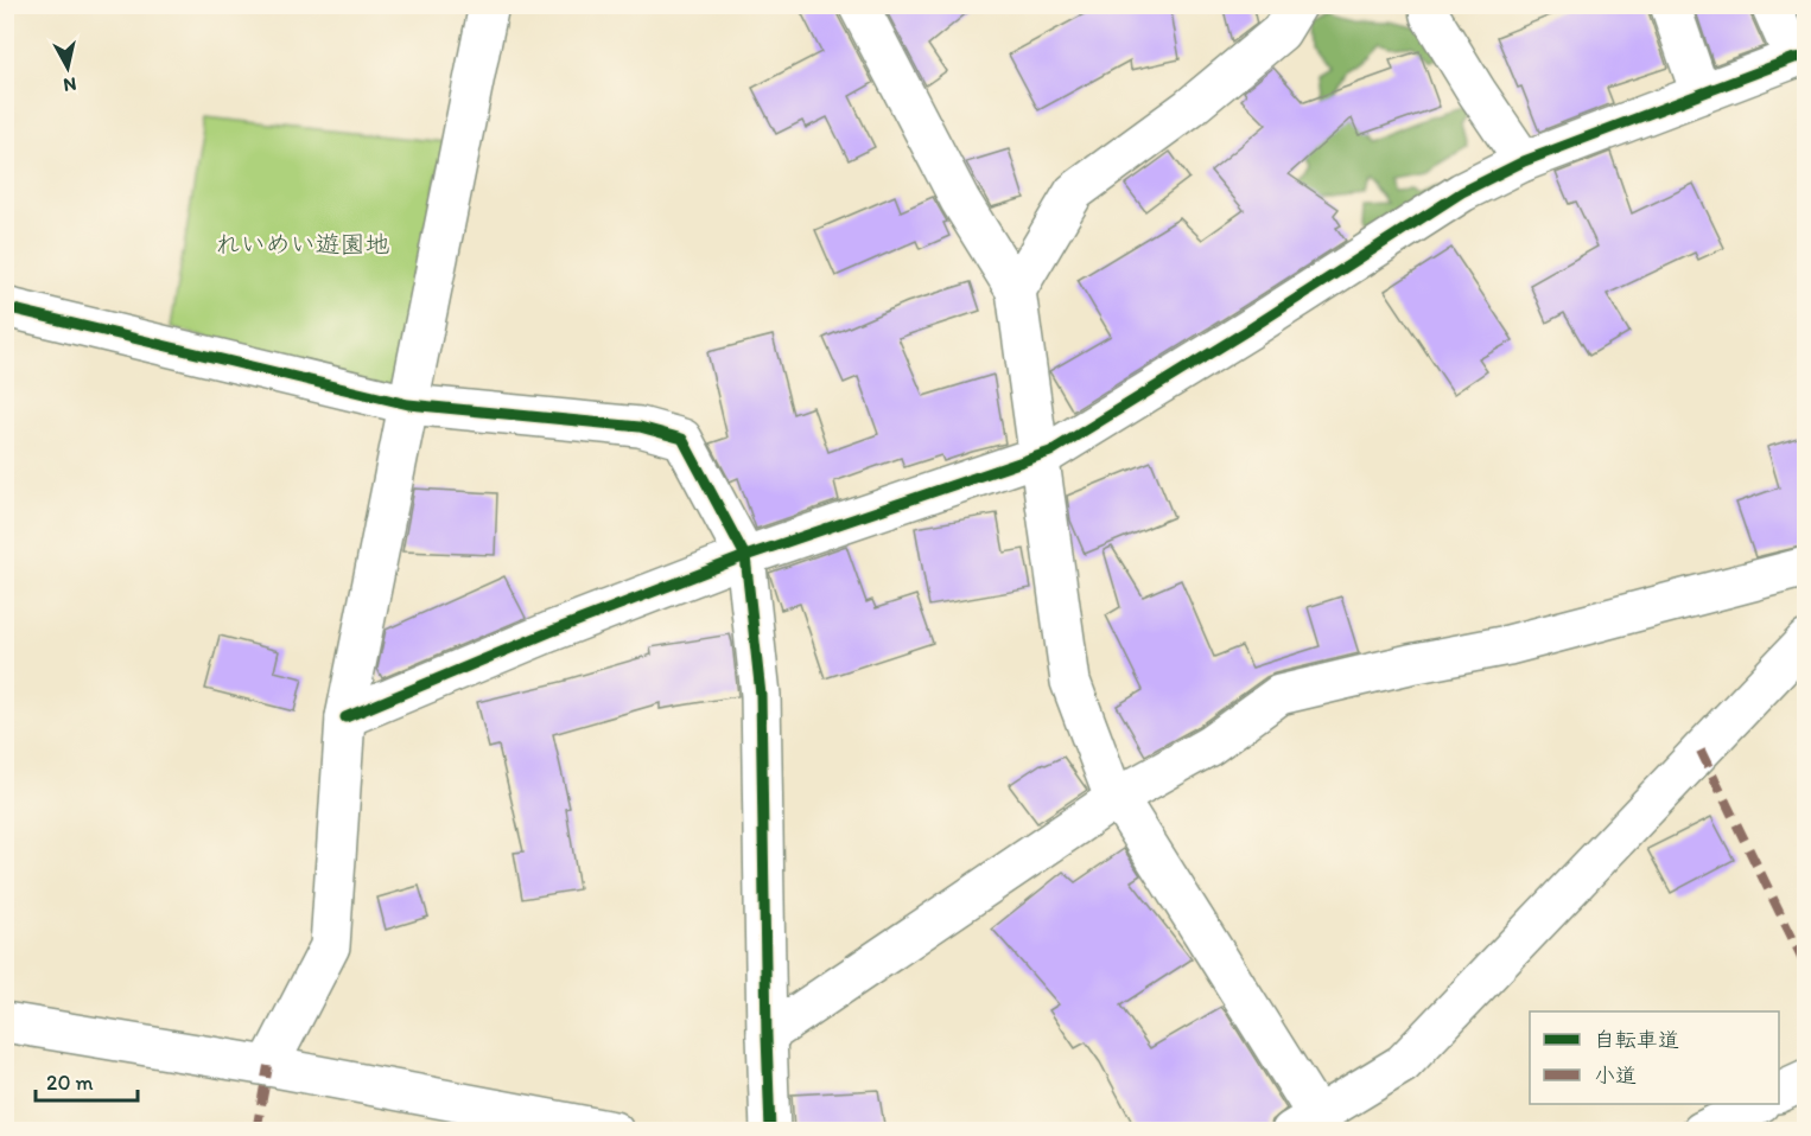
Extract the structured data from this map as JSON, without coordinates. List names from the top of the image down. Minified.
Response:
{"parks":["れいめい遊園地"],"legend":["自転車道","小道"],"scale_bar":"20 m","north":"bottom"}
